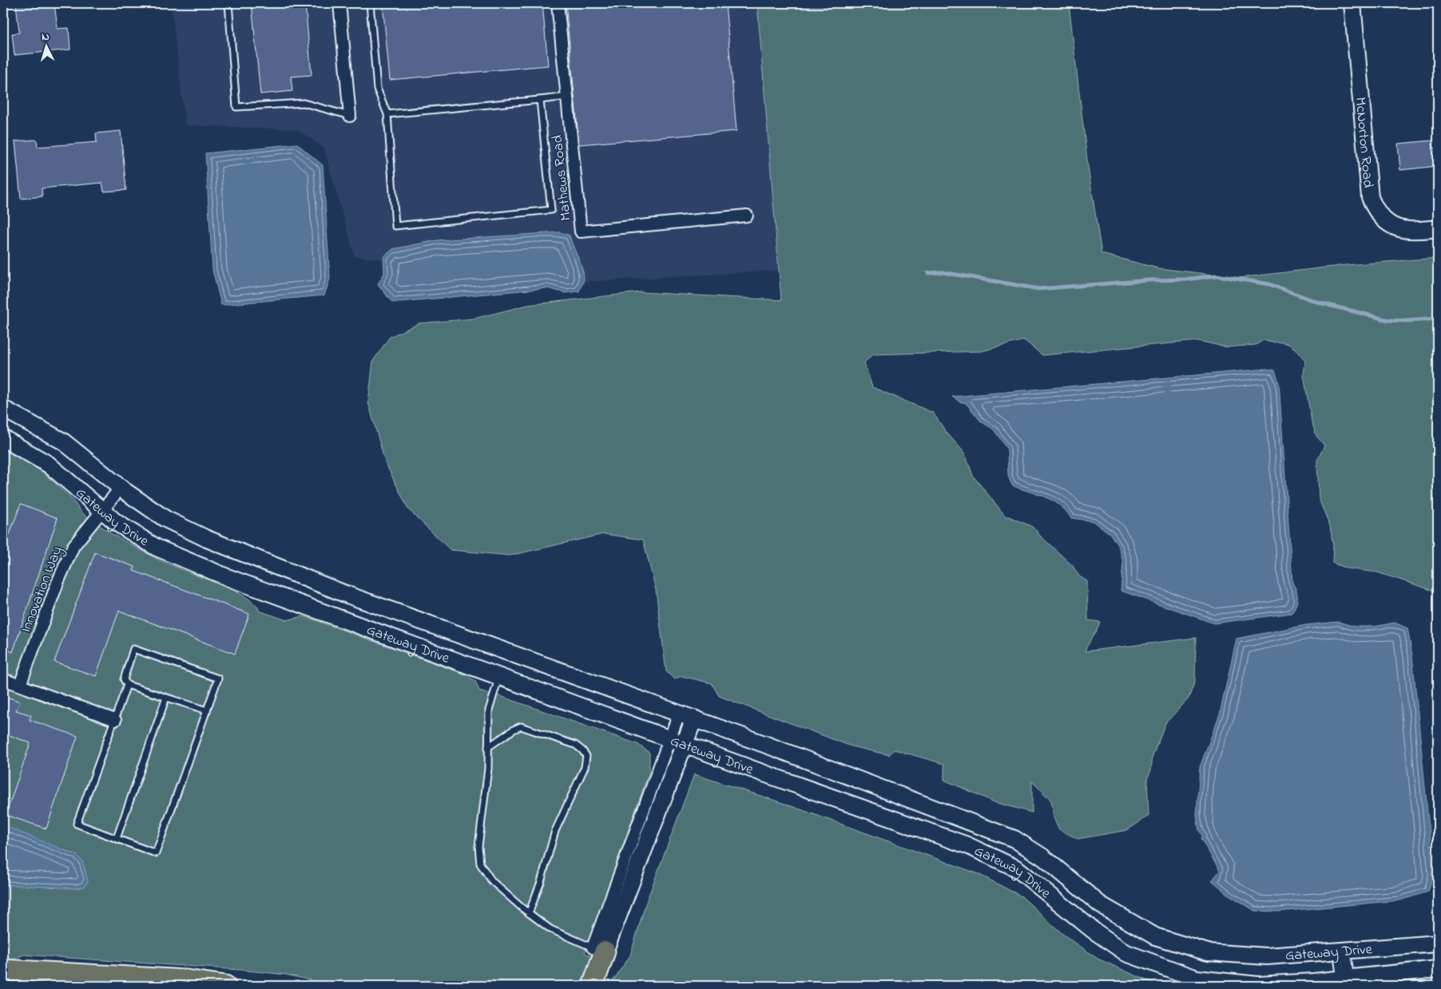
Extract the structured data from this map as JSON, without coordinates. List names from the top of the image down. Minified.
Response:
{"streets":{"street":["McNorton Road","Mathews Road","Gateway Drive","Innovation Way"]},"crossings":[["Gateway Drive","Innovation Way"]],"north":"top"}
